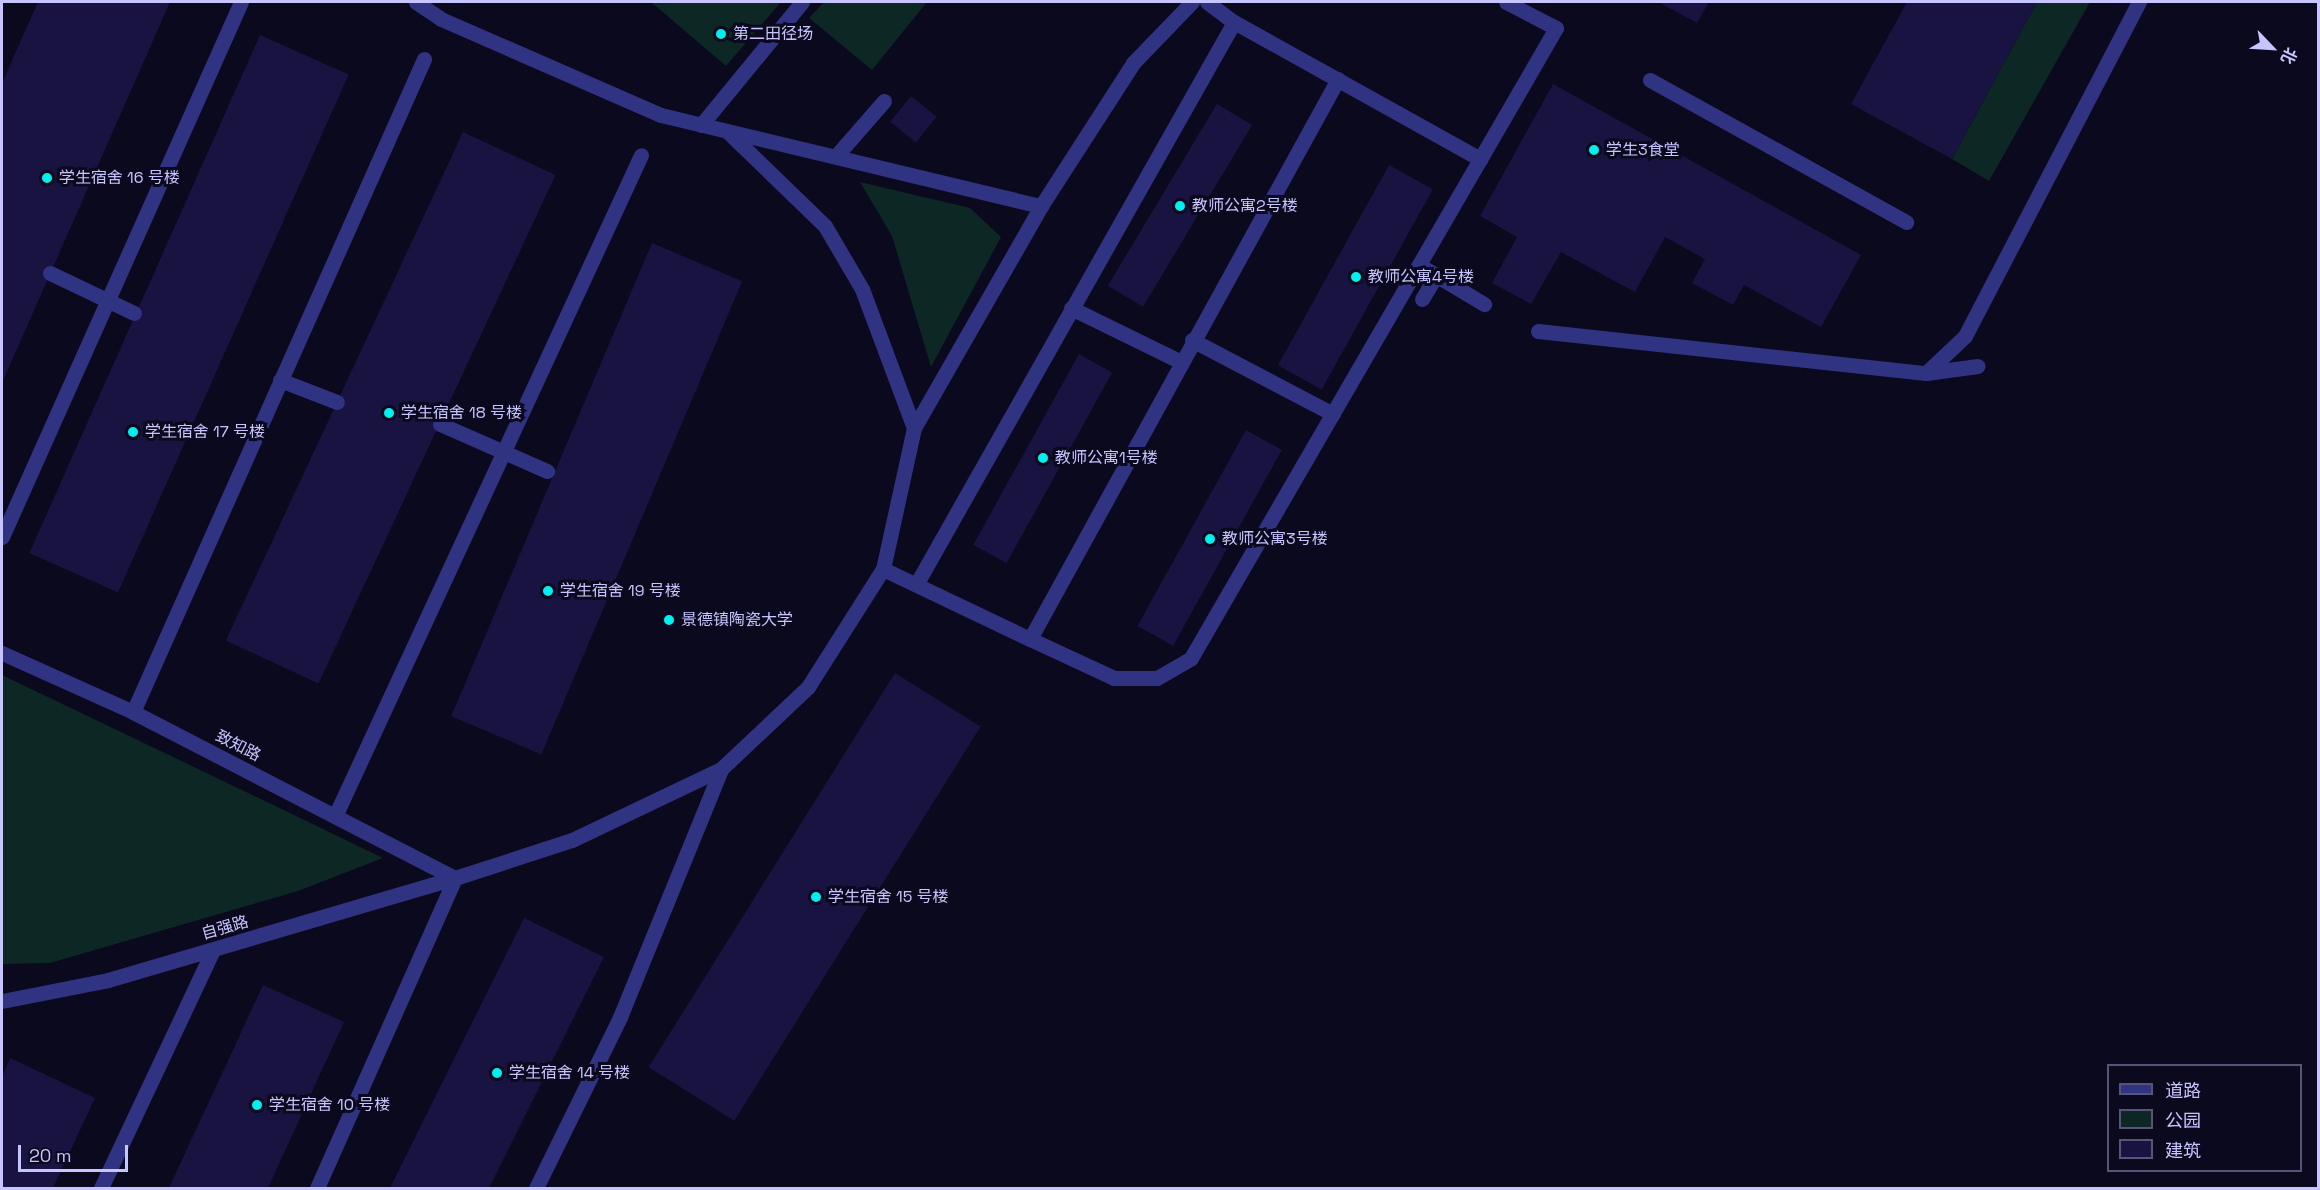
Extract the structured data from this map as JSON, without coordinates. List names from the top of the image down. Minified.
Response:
{"streets":{"street":["致知路","自强路"]},"crossings":[["致知路","自强路"]],"places":["第二田径场","学生3食堂","学生宿舍 16 号楼","教师公寓2号楼","教师公寓4号楼","学生宿舍 18 号楼","学生宿舍 17 号楼","教师公寓1号楼","教师公寓3号楼","学生宿舍 19 号楼","景德镇陶瓷大学","学生宿舍 15 号楼","学生宿舍 14 号楼","学生宿舍 10 号楼"],"legend":["道路","公园","建筑"],"scale_bar":"20 m","north":"bottom right"}
